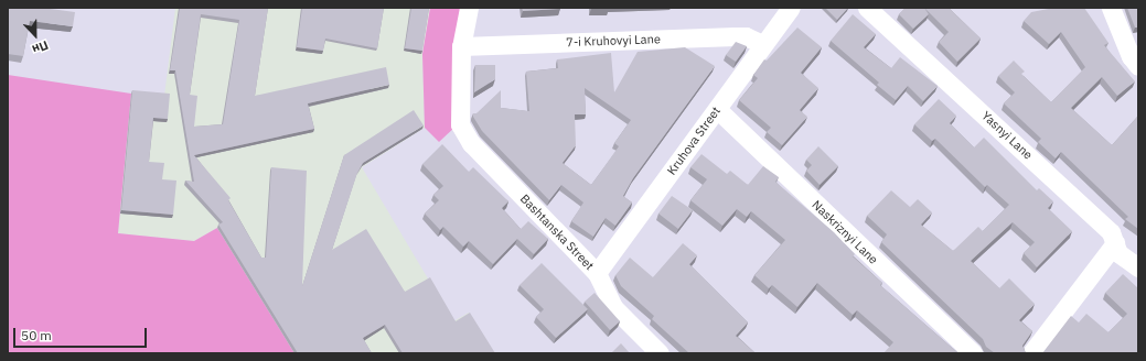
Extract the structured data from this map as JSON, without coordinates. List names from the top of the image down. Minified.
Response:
{"streets":{"street":["7-i Kruhovyi Lane","Yasnyi Lane","Kruhova Street","Bashtanska Street","Naskriznyi Lane"]},"crossings":[["7-i Kruhovyi Lane","Kruhova Street"],["7-i Kruhovyi Lane","Bashtanska Street"],["Kruhova Street","Bashtanska Street"],["Kruhova Street","Naskriznyi Lane"]],"scale_bar":"50 m","north":"bottom"}
